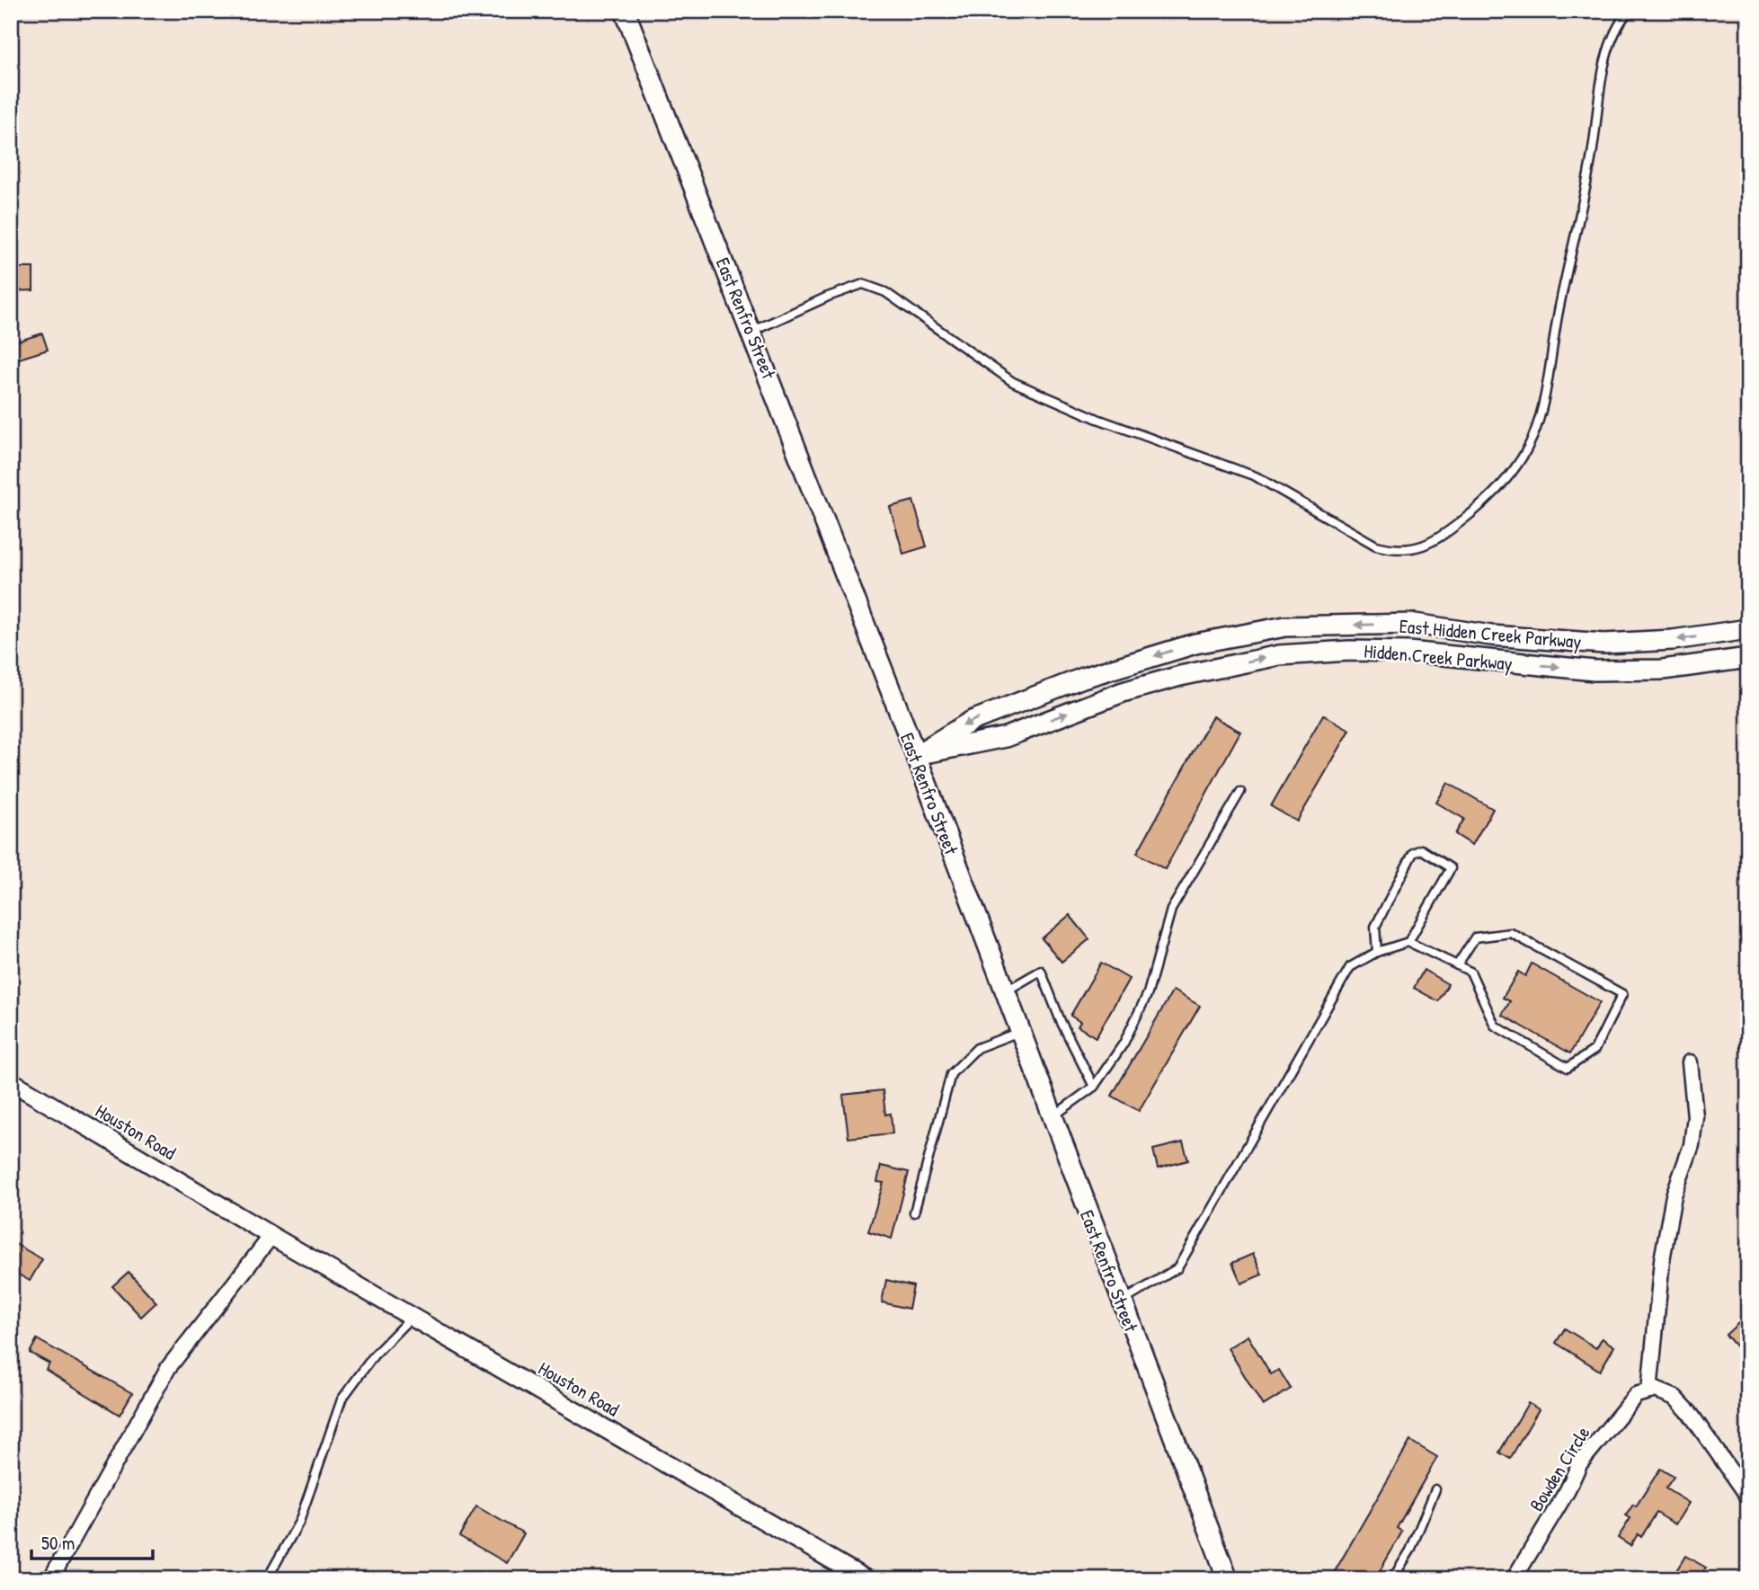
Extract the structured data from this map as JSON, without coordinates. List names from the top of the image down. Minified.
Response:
{"streets":{"main road":["East Renfro Street","East Hidden Creek Parkway","Hidden Creek Parkway"],"street":["Houston Road","Bowden Circle"]},"crossings":[["East Renfro Street","East Hidden Creek Parkway"],["East Renfro Street","Hidden Creek Parkway"],["East Hidden Creek Parkway","Hidden Creek Parkway"]],"one_way":["East Hidden Creek Parkway","Hidden Creek Parkway"],"scale_bar":"50 m"}
